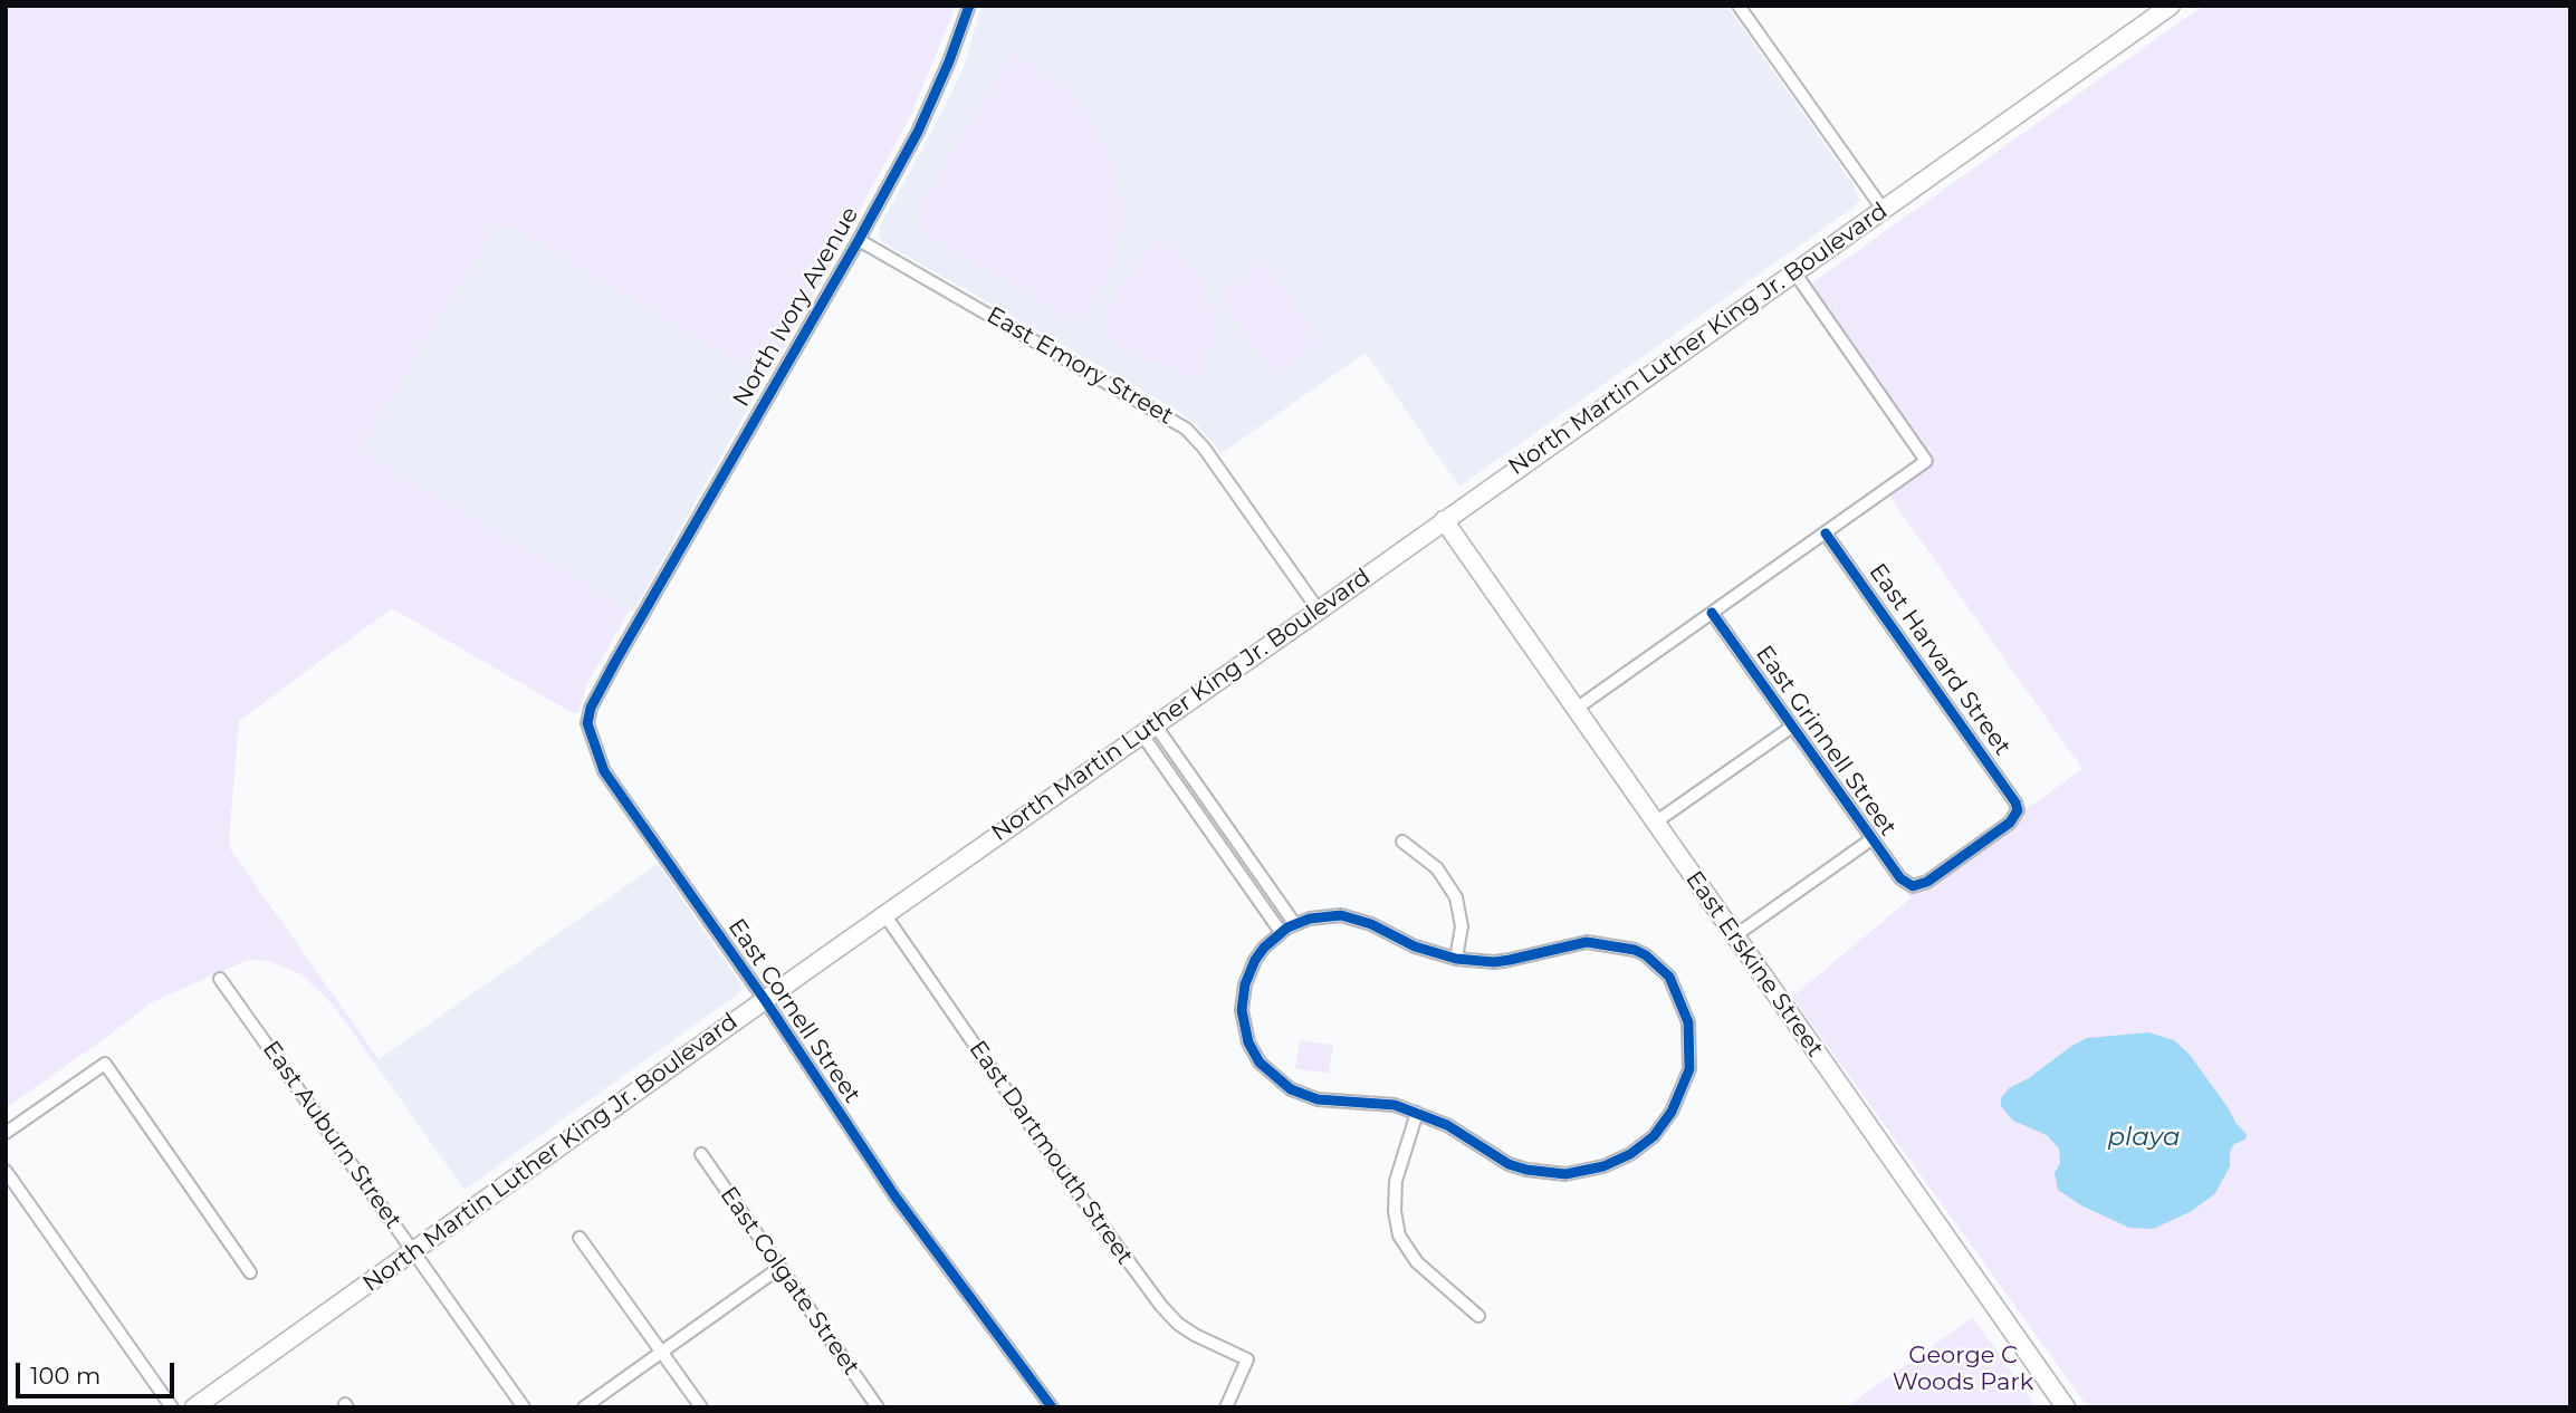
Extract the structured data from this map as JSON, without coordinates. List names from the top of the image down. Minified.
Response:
{"streets":{"main road":["North Martin Luther King Jr. Boulevard","East Erskine Street"],"street":["North Ivory Avenue","East Emory Street","East Harvard Street","East Grinnell Street","East Cornell Street","East Auburn Street","East Dartmouth Street","East Colgate Street"]},"crossings":[["North Ivory Avenue","East Emory Street"],["North Ivory Avenue","East Cornell Street"],["North Martin Luther King Jr. Boulevard","East Emory Street"],["North Martin Luther King Jr. Boulevard","East Erskine Street"],["North Martin Luther King Jr. Boulevard","East Cornell Street"],["North Martin Luther King Jr. Boulevard","East Auburn Street"],["North Martin Luther King Jr. Boulevard","East Dartmouth Street"],["East Harvard Street","East Grinnell Street"]],"water":["playa"],"parks":["George C Woods Park"],"scale_bar":"100 m"}
